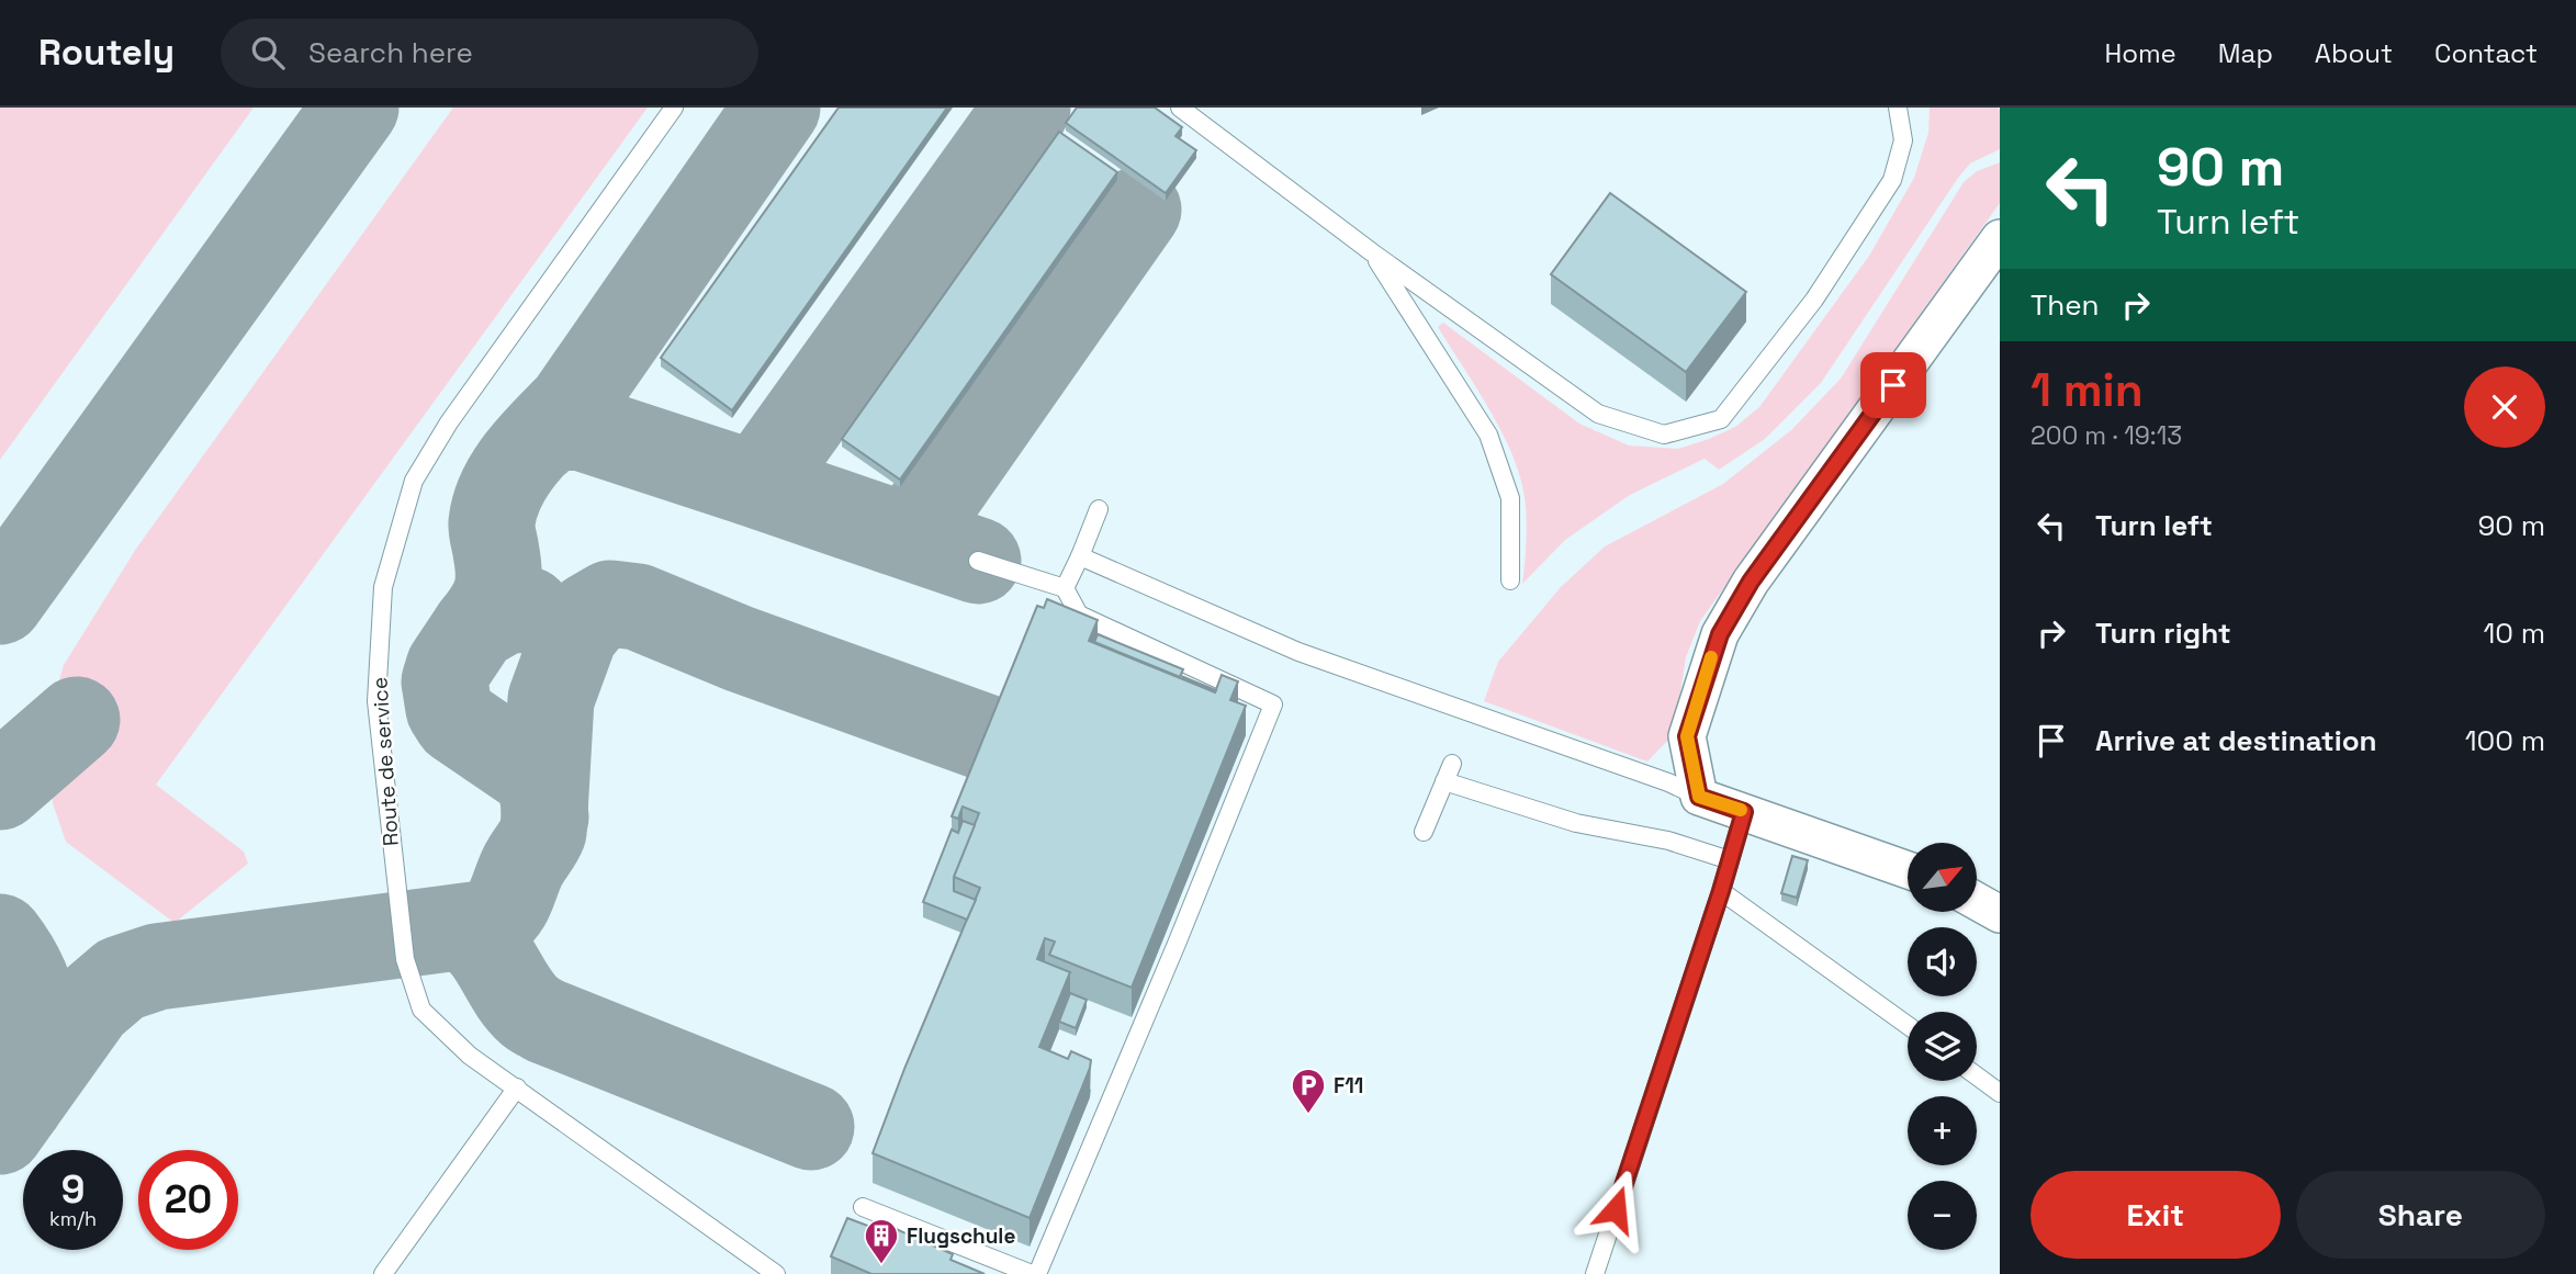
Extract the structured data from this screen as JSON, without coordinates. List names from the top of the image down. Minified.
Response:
{"streets":{"lane":["Route de service"]},"places":{"parking":["F11"],"building":["Flugschule"]},"north":"top right","page":{"header":"Routely","search":"Search here","nav":["Home","Map","About","Contact"],"turn":["90 m","Turn left"],"then":"Then","heading":["1 min","200 m · 19:13"],"list":[{"name":"Turn left","value":"90 m"},{"name":"Turn right","value":"10 m"},{"name":"Arrive at destination","value":"100 m"}],"map_buttons":["+","−"],"speed":"9 km/h","limit":"20","buttons":["Exit","Share"]}}
